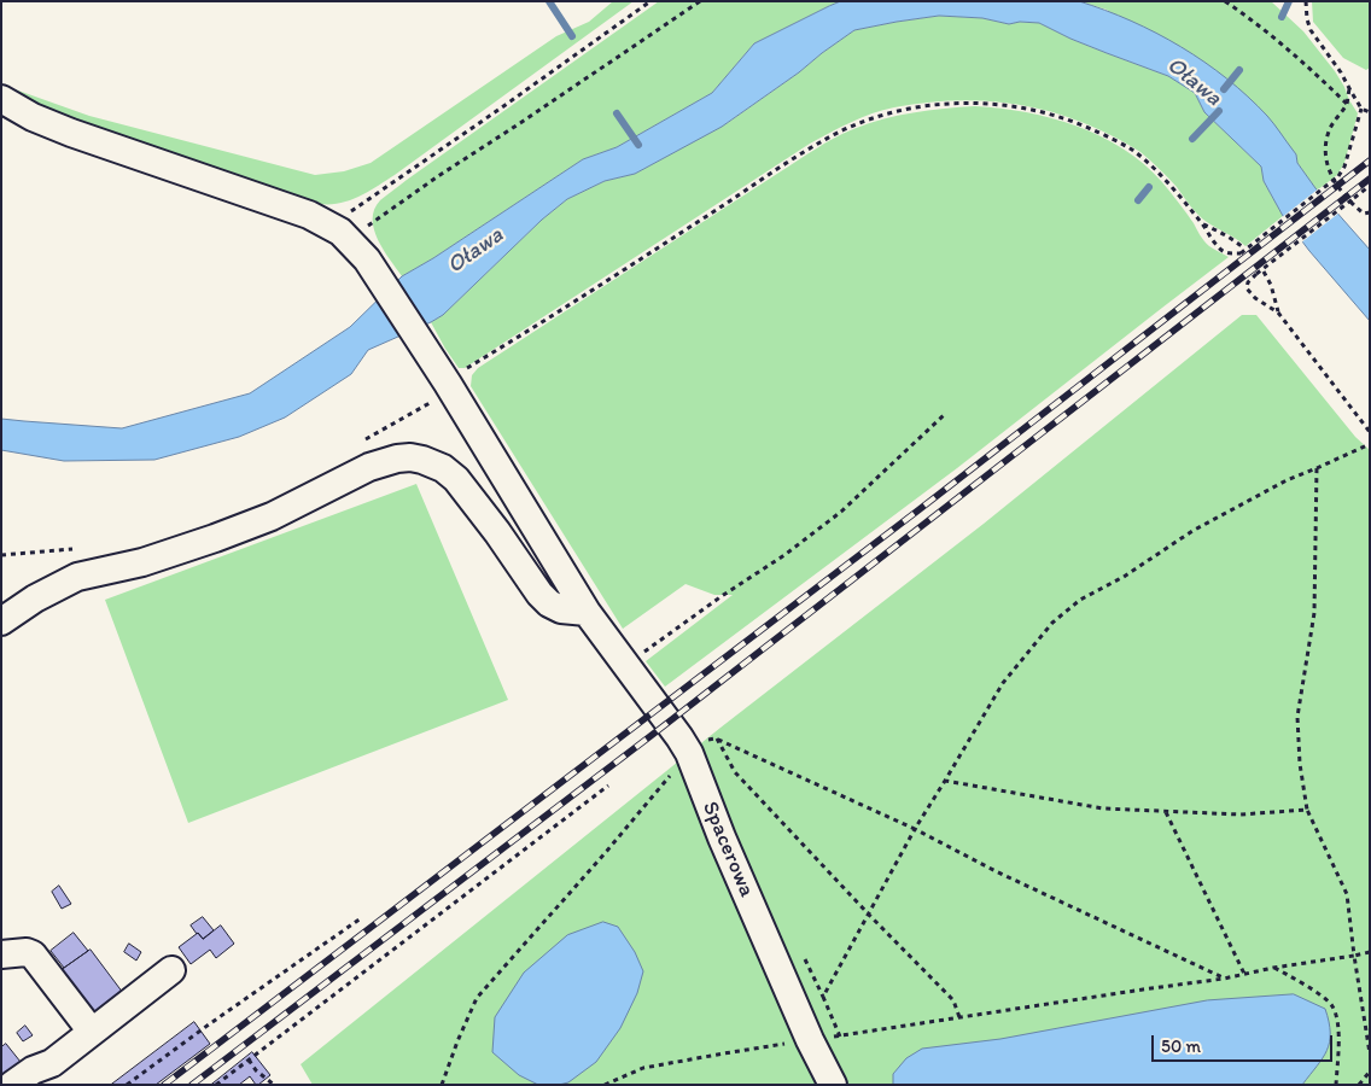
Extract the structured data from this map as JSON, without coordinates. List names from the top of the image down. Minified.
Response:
{"streets":{"street":["Spacerowa"]},"water":["Oława"],"scale_bar":"50 m"}
